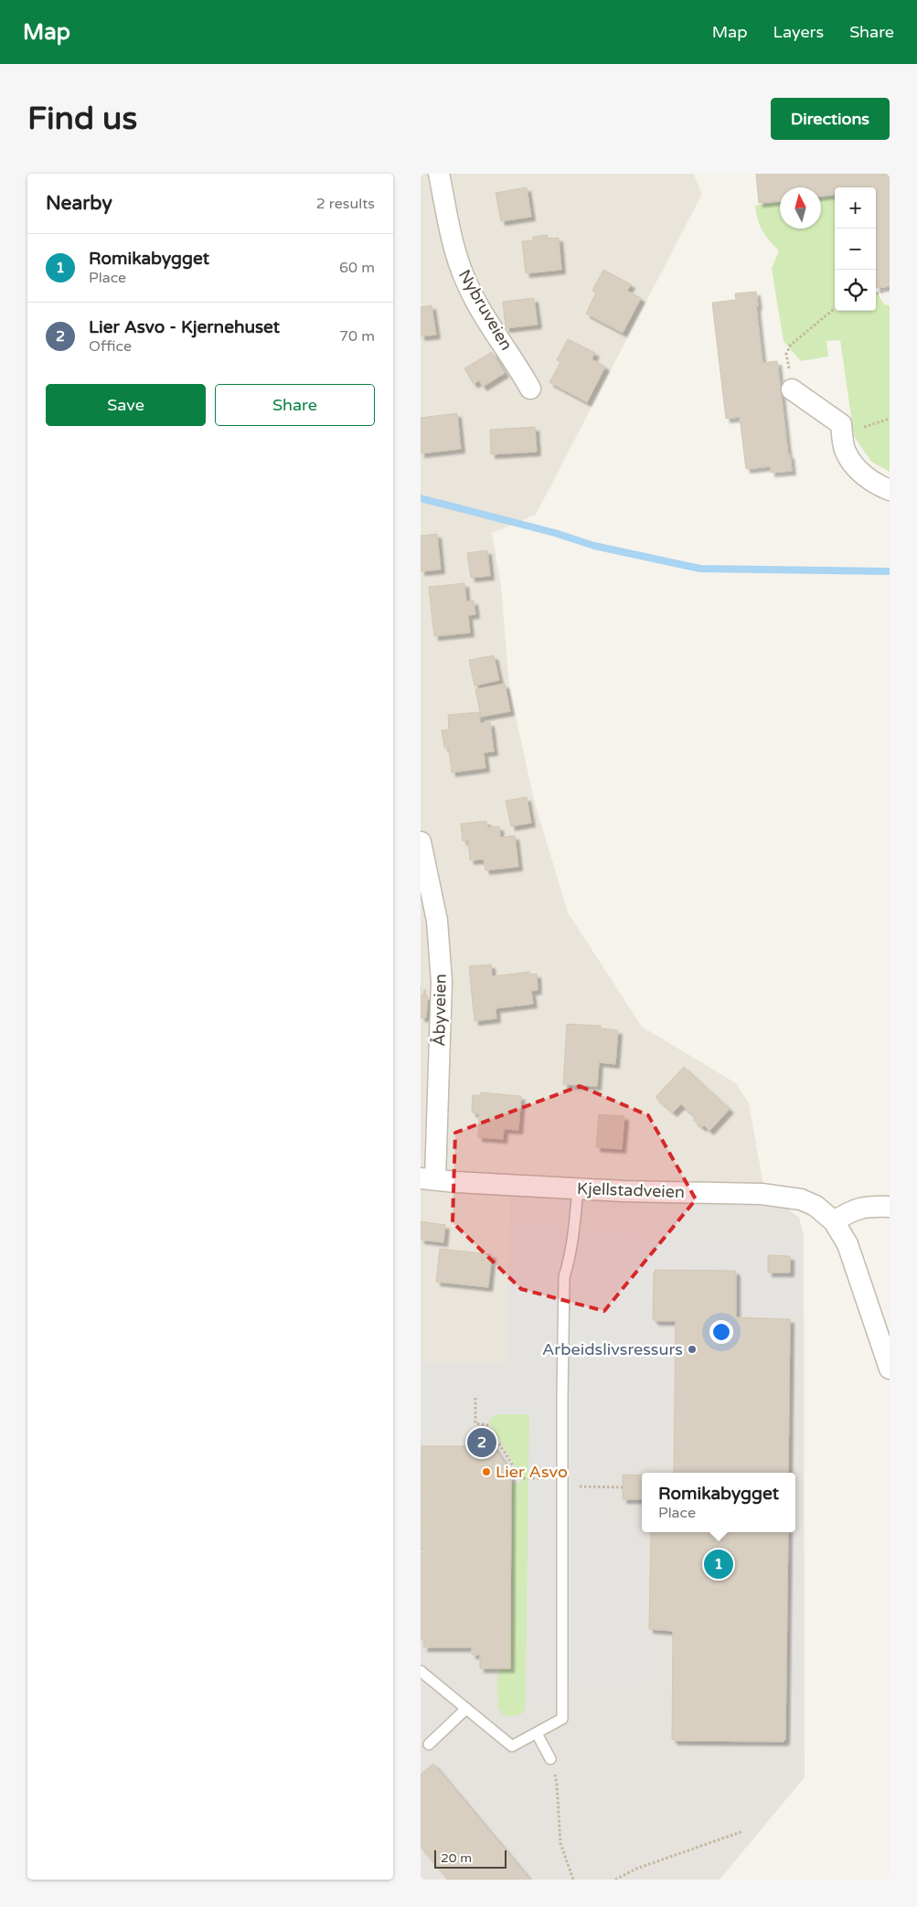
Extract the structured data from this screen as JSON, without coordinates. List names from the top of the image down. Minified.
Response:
{"streets":{"street":["Nybruveien","Åbyveien","Kjellstadveien"]},"crossings":[["Åbyveien","Kjellstadveien"]],"places":["Arbeidslivsressurs","Lier Asvo"],"scale_bar":"20 m","north":"top","page":{"header":"Map","nav":["Map","Layers","Share"],"buttons":["Directions",["Save","Share"]],"title":"Find us","heading":["Nearby","2 results"],"map_buttons":["+","−"],"list":[{"mark":"1","name":"Romikabygget","note":"Place","value":"60 m"},{"mark":"2","name":"Lier Asvo - Kjernehuset","note":"Office","value":"70 m"}],"pins":["2","1"],"popup":["Romikabygget","Place"],"scale":"20 m"}}
